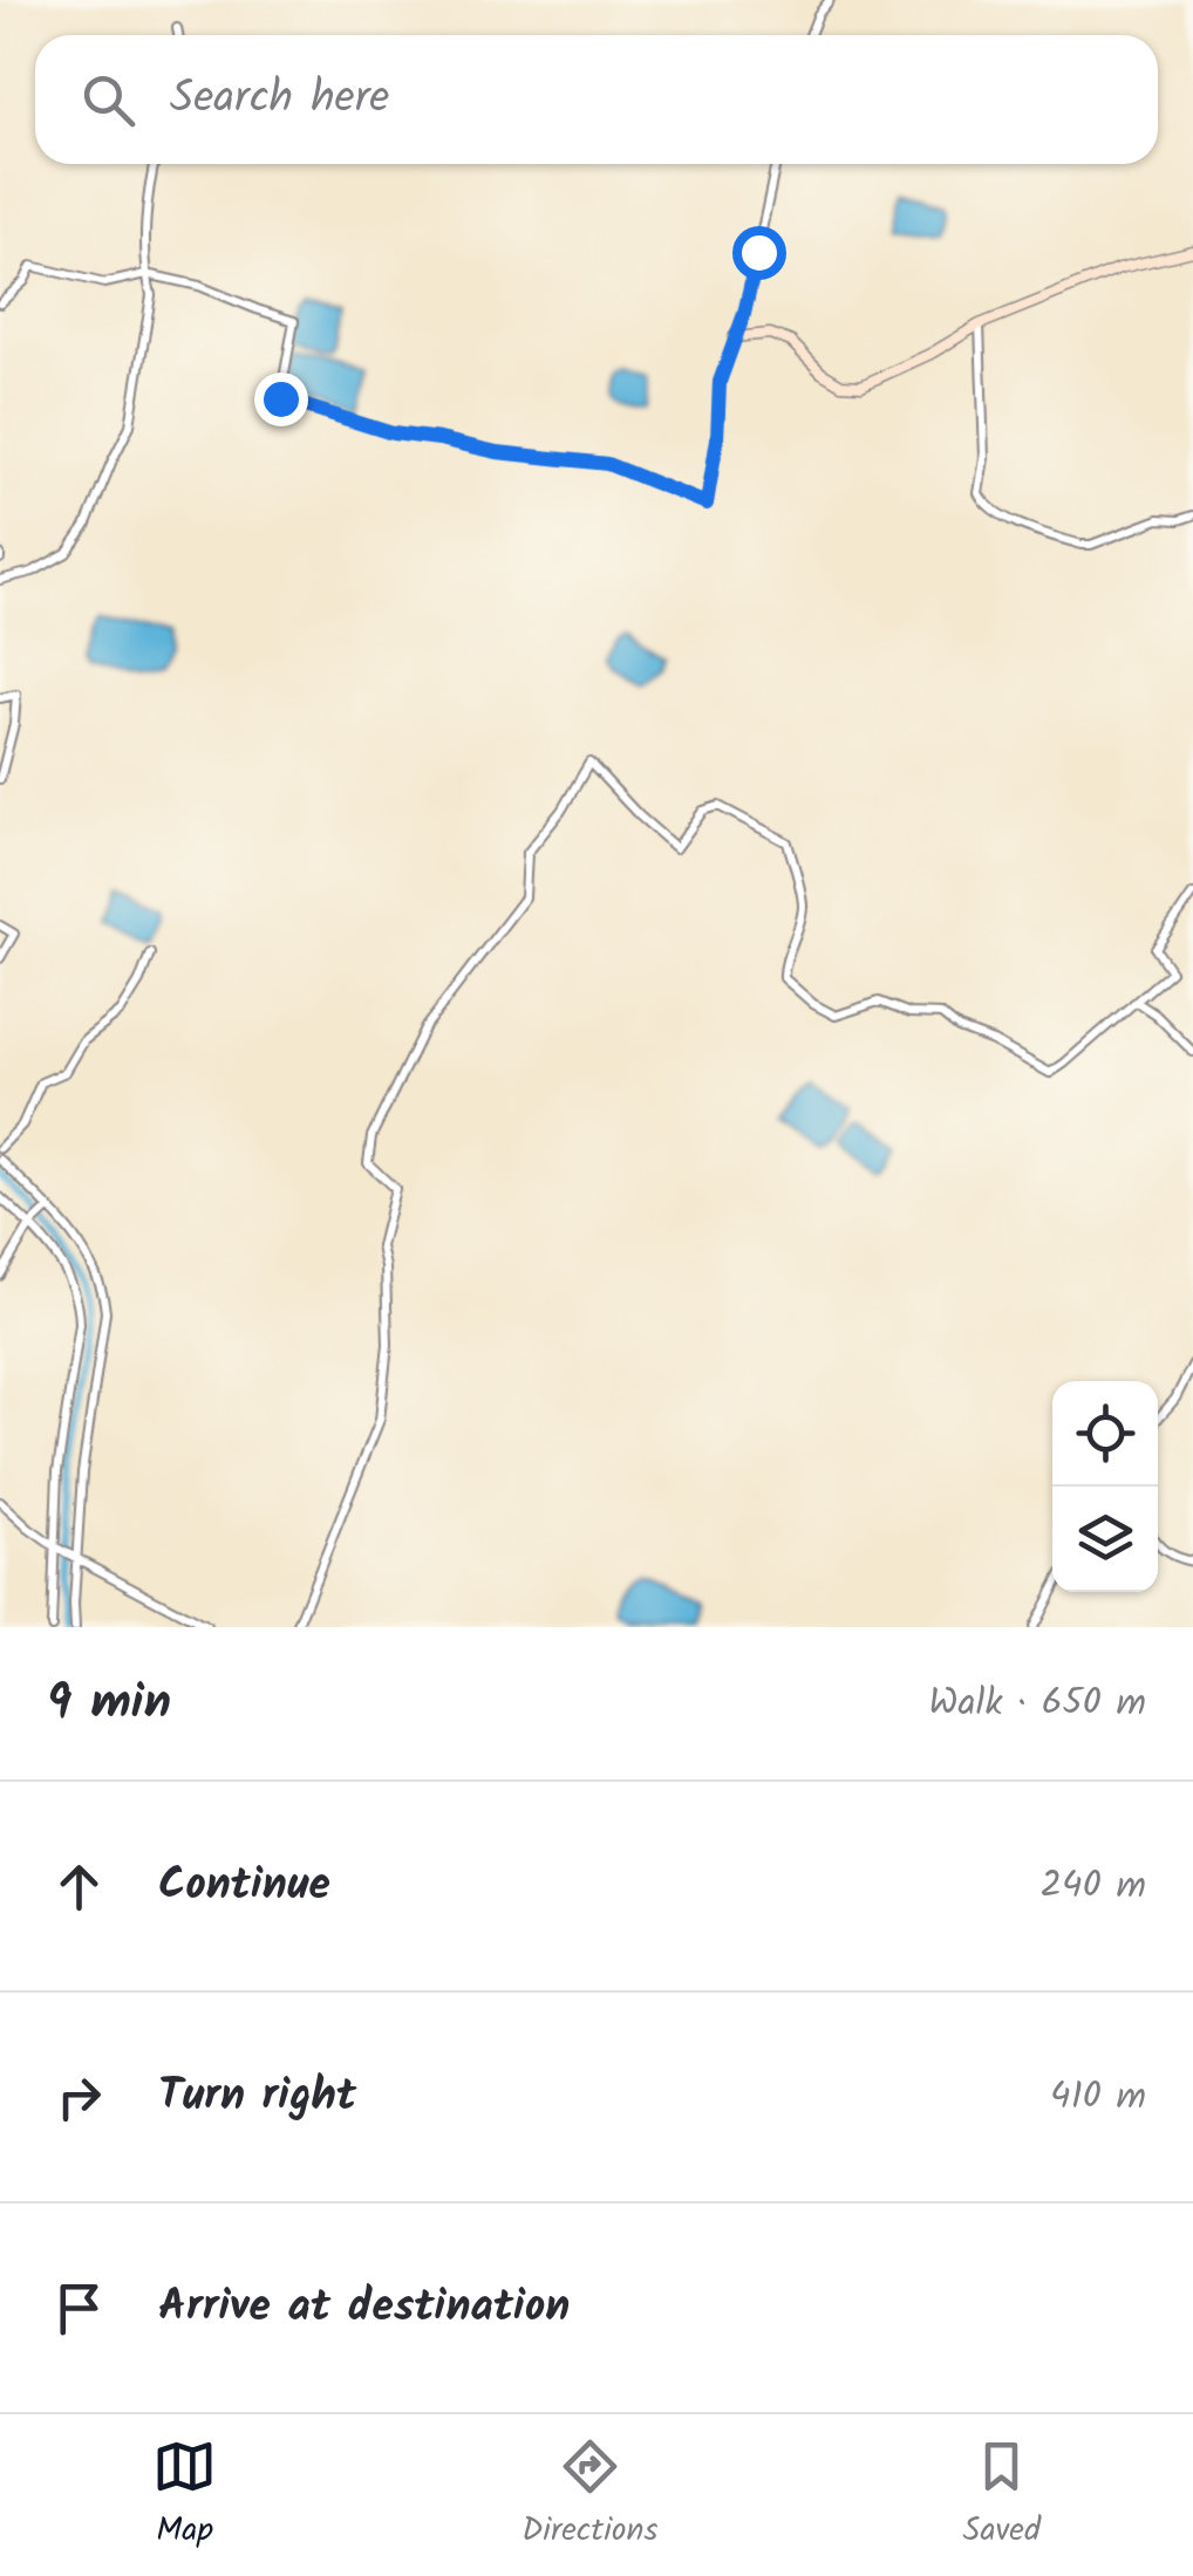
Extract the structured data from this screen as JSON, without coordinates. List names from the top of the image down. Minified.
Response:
{"page":{"search":"Search here","heading":["9 min","Walk · 650 m"],"list":[["Continue","240 m"],["Turn right","410 m"],"Arrive at destination"],"nav":["Map","Directions","Saved"]}}
